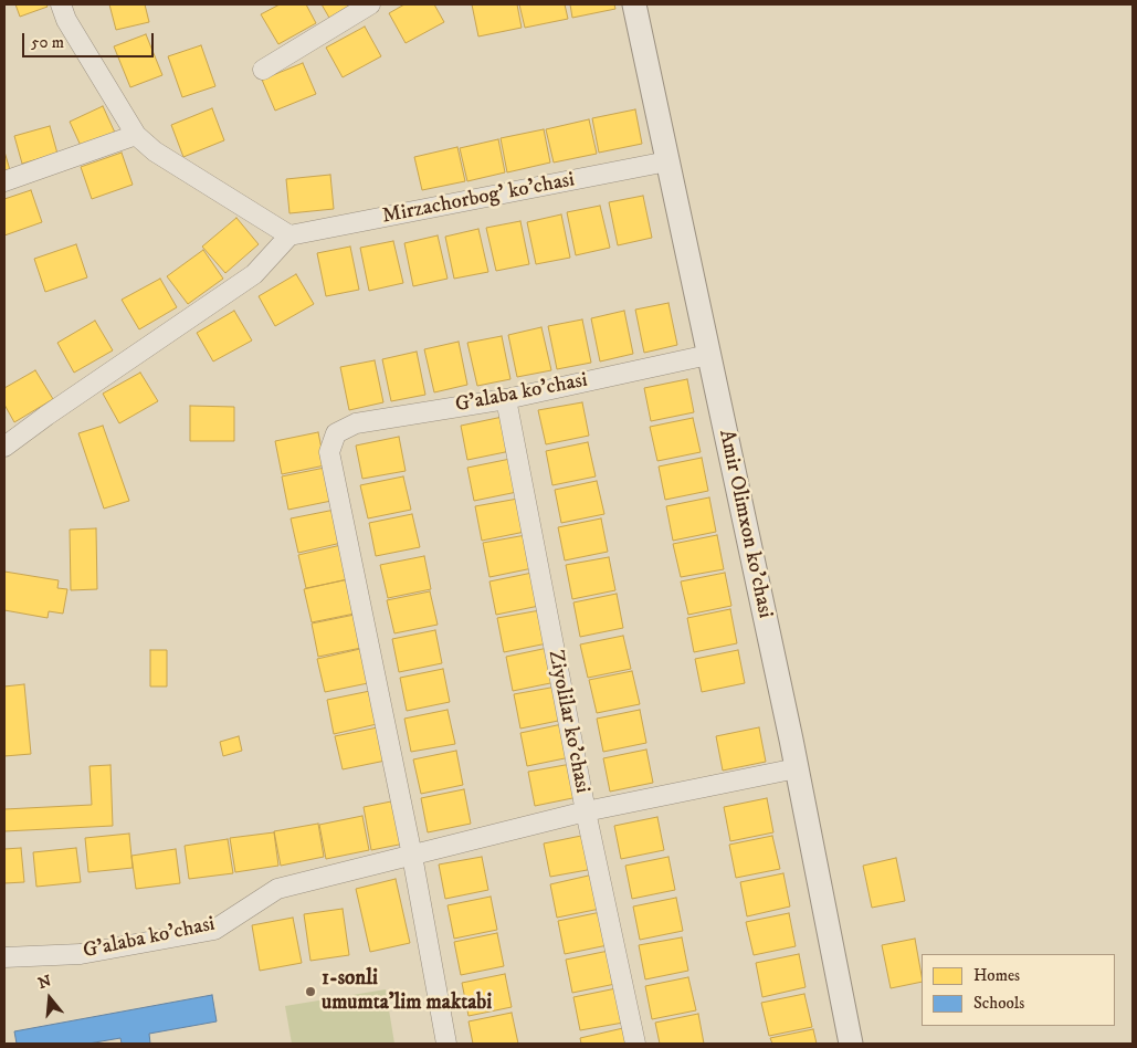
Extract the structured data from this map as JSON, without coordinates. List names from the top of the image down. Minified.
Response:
{"streets":{"street":["Mirzachorbog' ko'chasi","G'alaba ko'chasi","Amir Olimxon ko'chasi","Ziyolilar ko'chasi"]},"crossings":[["Mirzachorbog' ko'chasi","Amir Olimxon ko'chasi"],["G'alaba ko'chasi","Amir Olimxon ko'chasi"],["G'alaba ko'chasi","Ziyolilar ko'chasi"]],"places":["1-sonli umumta'lim maktabi"],"legend":["Homes","Schools"],"scale_bar":"50 m","north":"top"}
